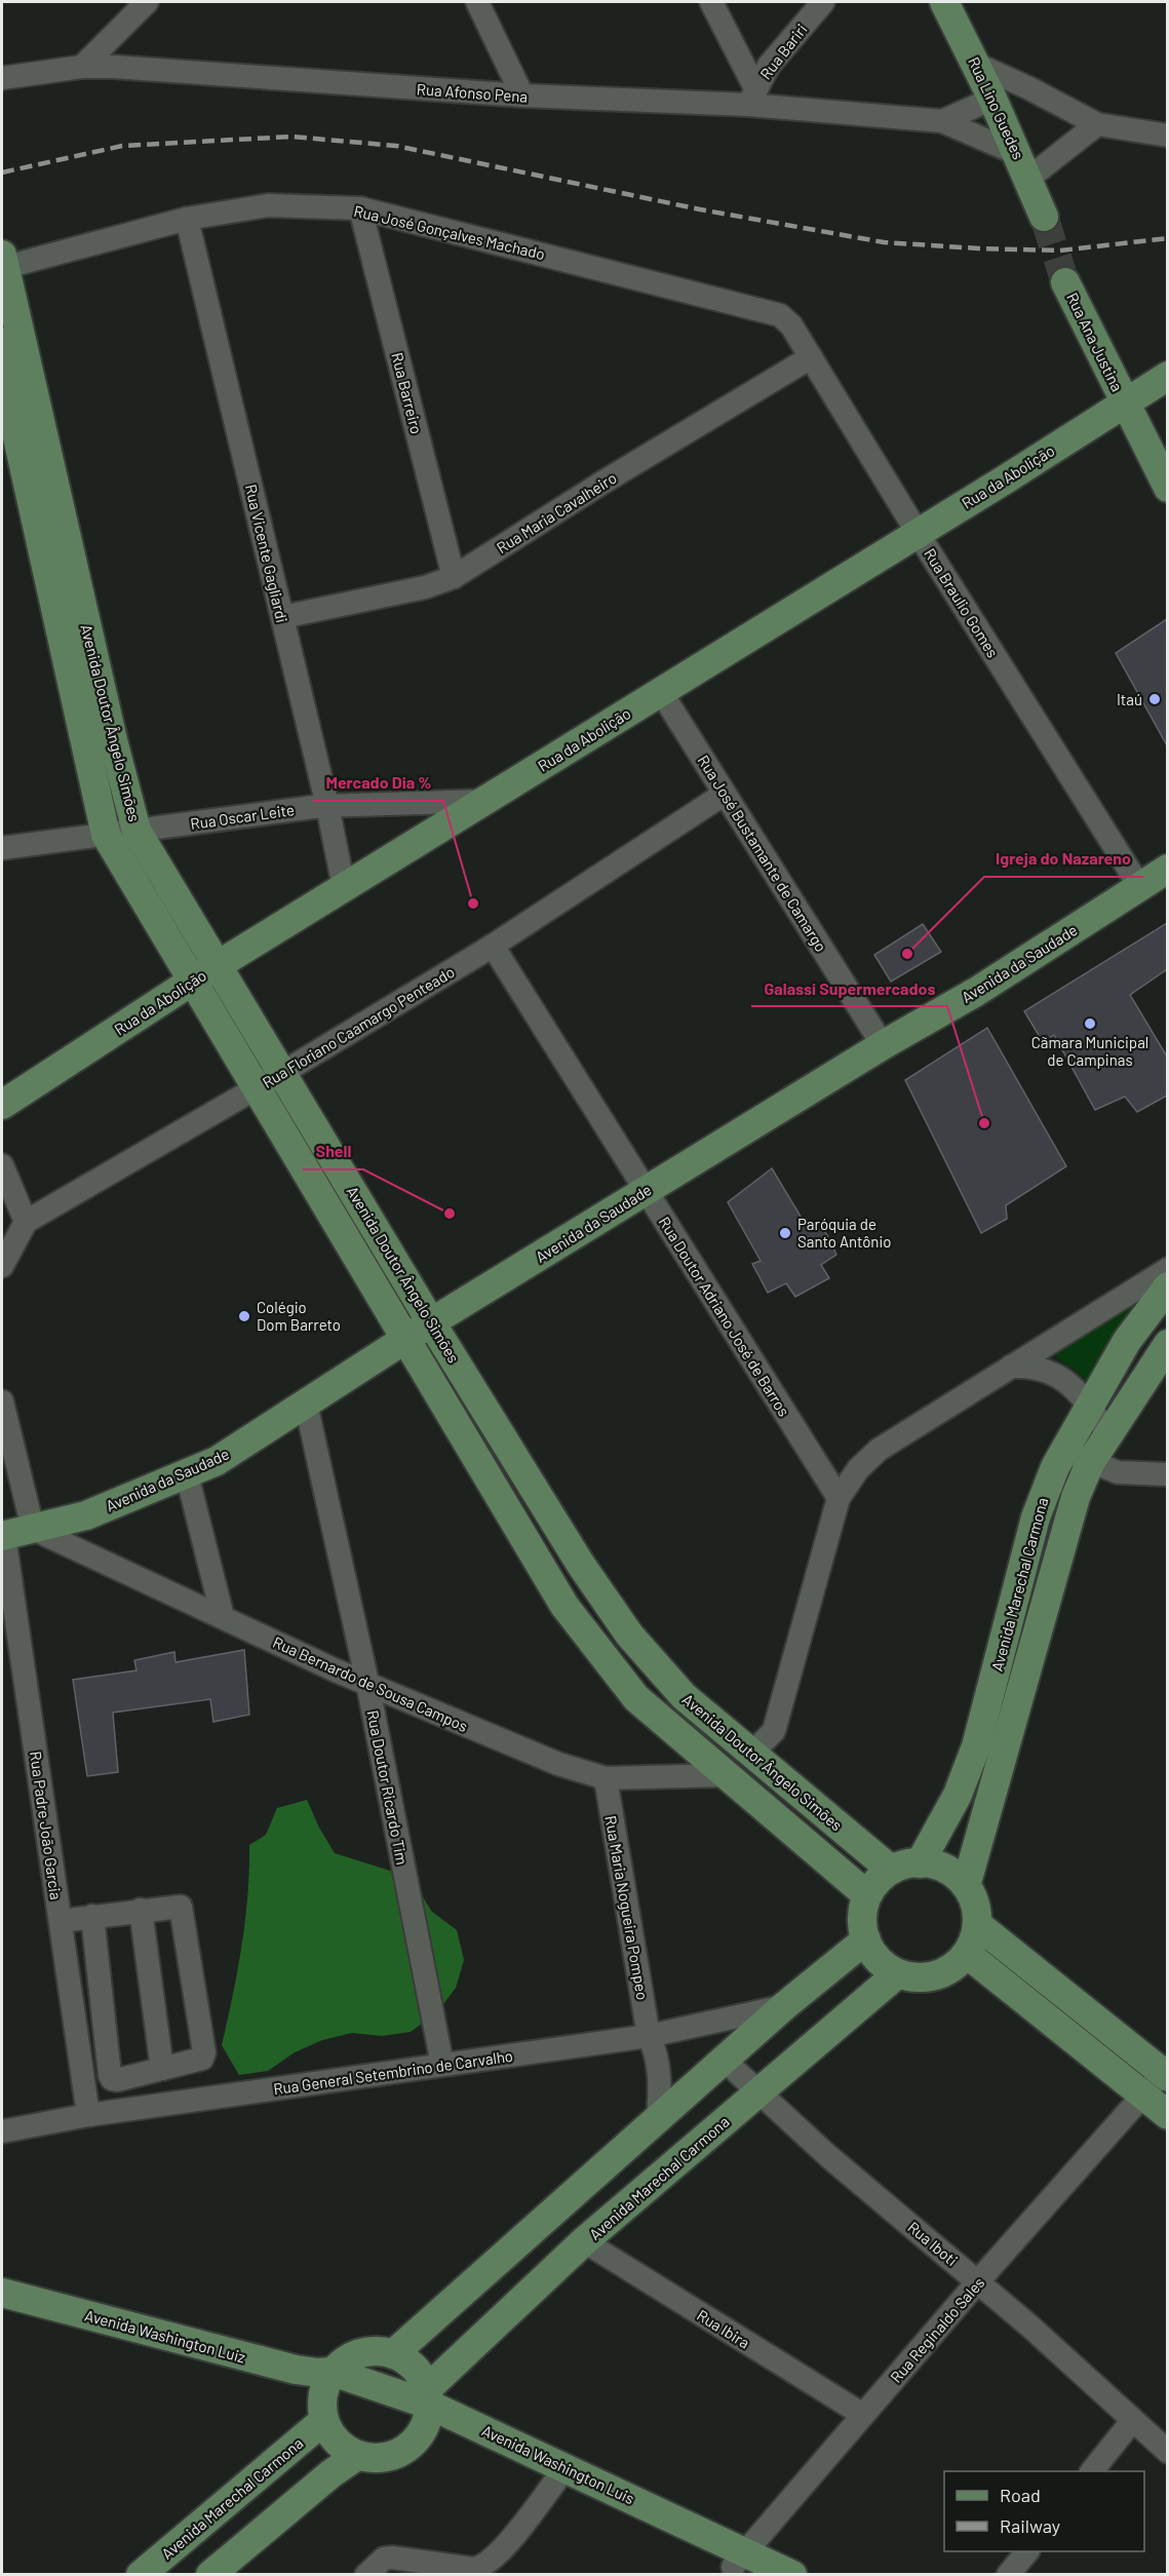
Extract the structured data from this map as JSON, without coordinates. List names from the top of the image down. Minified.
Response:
{"streets":{"main road":["Rua Lino Guedes","Rua Ana Justina","Rua da Abolição","Avenida Doutor Ângelo Simões","Avenida da Saudade","Avenida Marechal Carmona","Avenida Washington Luiz","Avenida Washington Luis"],"street":["Rua Bariri","Rua Afonso Pena","Rua José Gonçalves Machado","Rua Barreiro","Rua Maria Cavalheiro","Rua Vicente Gagliardi","Rua Braulio Gomes","Rua Oscar Leite","Rua José Bustamante de Camargo","Rua Floriano Caamargo Penteado","Rua Doutor Adriano José de Barros","Rua Bernardo de Sousa Campos","Rua Doutor Ricardo Tim","Rua Padre João Garcia","Rua Maria Nogueira Pompeo","Rua General Setembrino de Carvalho","Rua Iboti","Rua Ibira","Rua Reginaldo Sales"]},"crossings":[["Rua Bariri","Rua Afonso Pena"],["Rua Afonso Pena","Rua Lino Guedes"],["Rua José Gonçalves Machado","Rua Barreiro"],["Rua José Gonçalves Machado","Rua Vicente Gagliardi"],["Rua José Gonçalves Machado","Rua Braulio Gomes"],["Rua José Gonçalves Machado","Avenida Doutor Ângelo Simões"],["Rua Ana Justina","Rua da Abolição"],["Rua Barreiro","Rua Maria Cavalheiro"],["Rua da Abolição","Rua Vicente Gagliardi"],["Rua da Abolição","Rua Braulio Gomes"],["Rua da Abolição","Avenida Doutor Ângelo Simões"],["Rua da Abolição","Rua Oscar Leite"],["Rua da Abolição","Rua José Bustamante de Camargo"],["Rua Maria Cavalheiro","Rua Vicente Gagliardi"],["Rua Maria Cavalheiro","Rua Braulio Gomes"],["Rua Vicente Gagliardi","Rua Oscar Leite"],["Rua Braulio Gomes","Avenida da Saudade"],["Avenida Doutor Ângelo Simões","Rua Oscar Leite"],["Avenida Doutor Ângelo Simões","Avenida da Saudade"],["Avenida Doutor Ângelo Simões","Rua Floriano Caamargo Penteado"],["Avenida Doutor Ângelo Simões","Avenida Marechal Carmona"],["Avenida Doutor Ângelo Simões","Rua Bernardo de Sousa Campos"],["Rua José Bustamante de Camargo","Avenida da Saudade"],["Rua José Bustamante de Camargo","Rua Floriano Caamargo Penteado"],["Avenida da Saudade","Rua Doutor Adriano José de Barros"],["Avenida da Saudade","Rua Bernardo de Sousa Campos"],["Avenida da Saudade","Rua Doutor Ricardo Tim"],["Avenida da Saudade","Rua Padre João Garcia"],["Rua Floriano Caamargo Penteado","Rua Doutor Adriano José de Barros"],["Avenida Marechal Carmona","Rua Iboti"],["Avenida Marechal Carmona","Rua Ibira"],["Avenida Marechal Carmona","Avenida Washington Luis"],["Rua Bernardo de Sousa Campos","Rua Doutor Ricardo Tim"],["Rua Bernardo de Sousa Campos","Rua Maria Nogueira Pompeo"],["Rua Doutor Ricardo Tim","Rua General Setembrino de Carvalho"],["Rua Padre João Garcia","Rua General Setembrino de Carvalho"],["Rua Maria Nogueira Pompeo","Rua General Setembrino de Carvalho"],["Rua Iboti","Rua Reginaldo Sales"],["Rua Ibira","Rua Reginaldo Sales"],["Rua Reginaldo Sales","Avenida Washington Luis"],["Avenida Washington Luiz","Avenida Washington Luis"]],"places":["Itaú","Mercado Dia %","Igreja do Nazareno","Cãmara Municipal de Campinas","Galassi Supermercados","Shell","Paróquia de Santo Antônio","Colégio Dom Barreto"],"legend":["Road","Railway"]}
